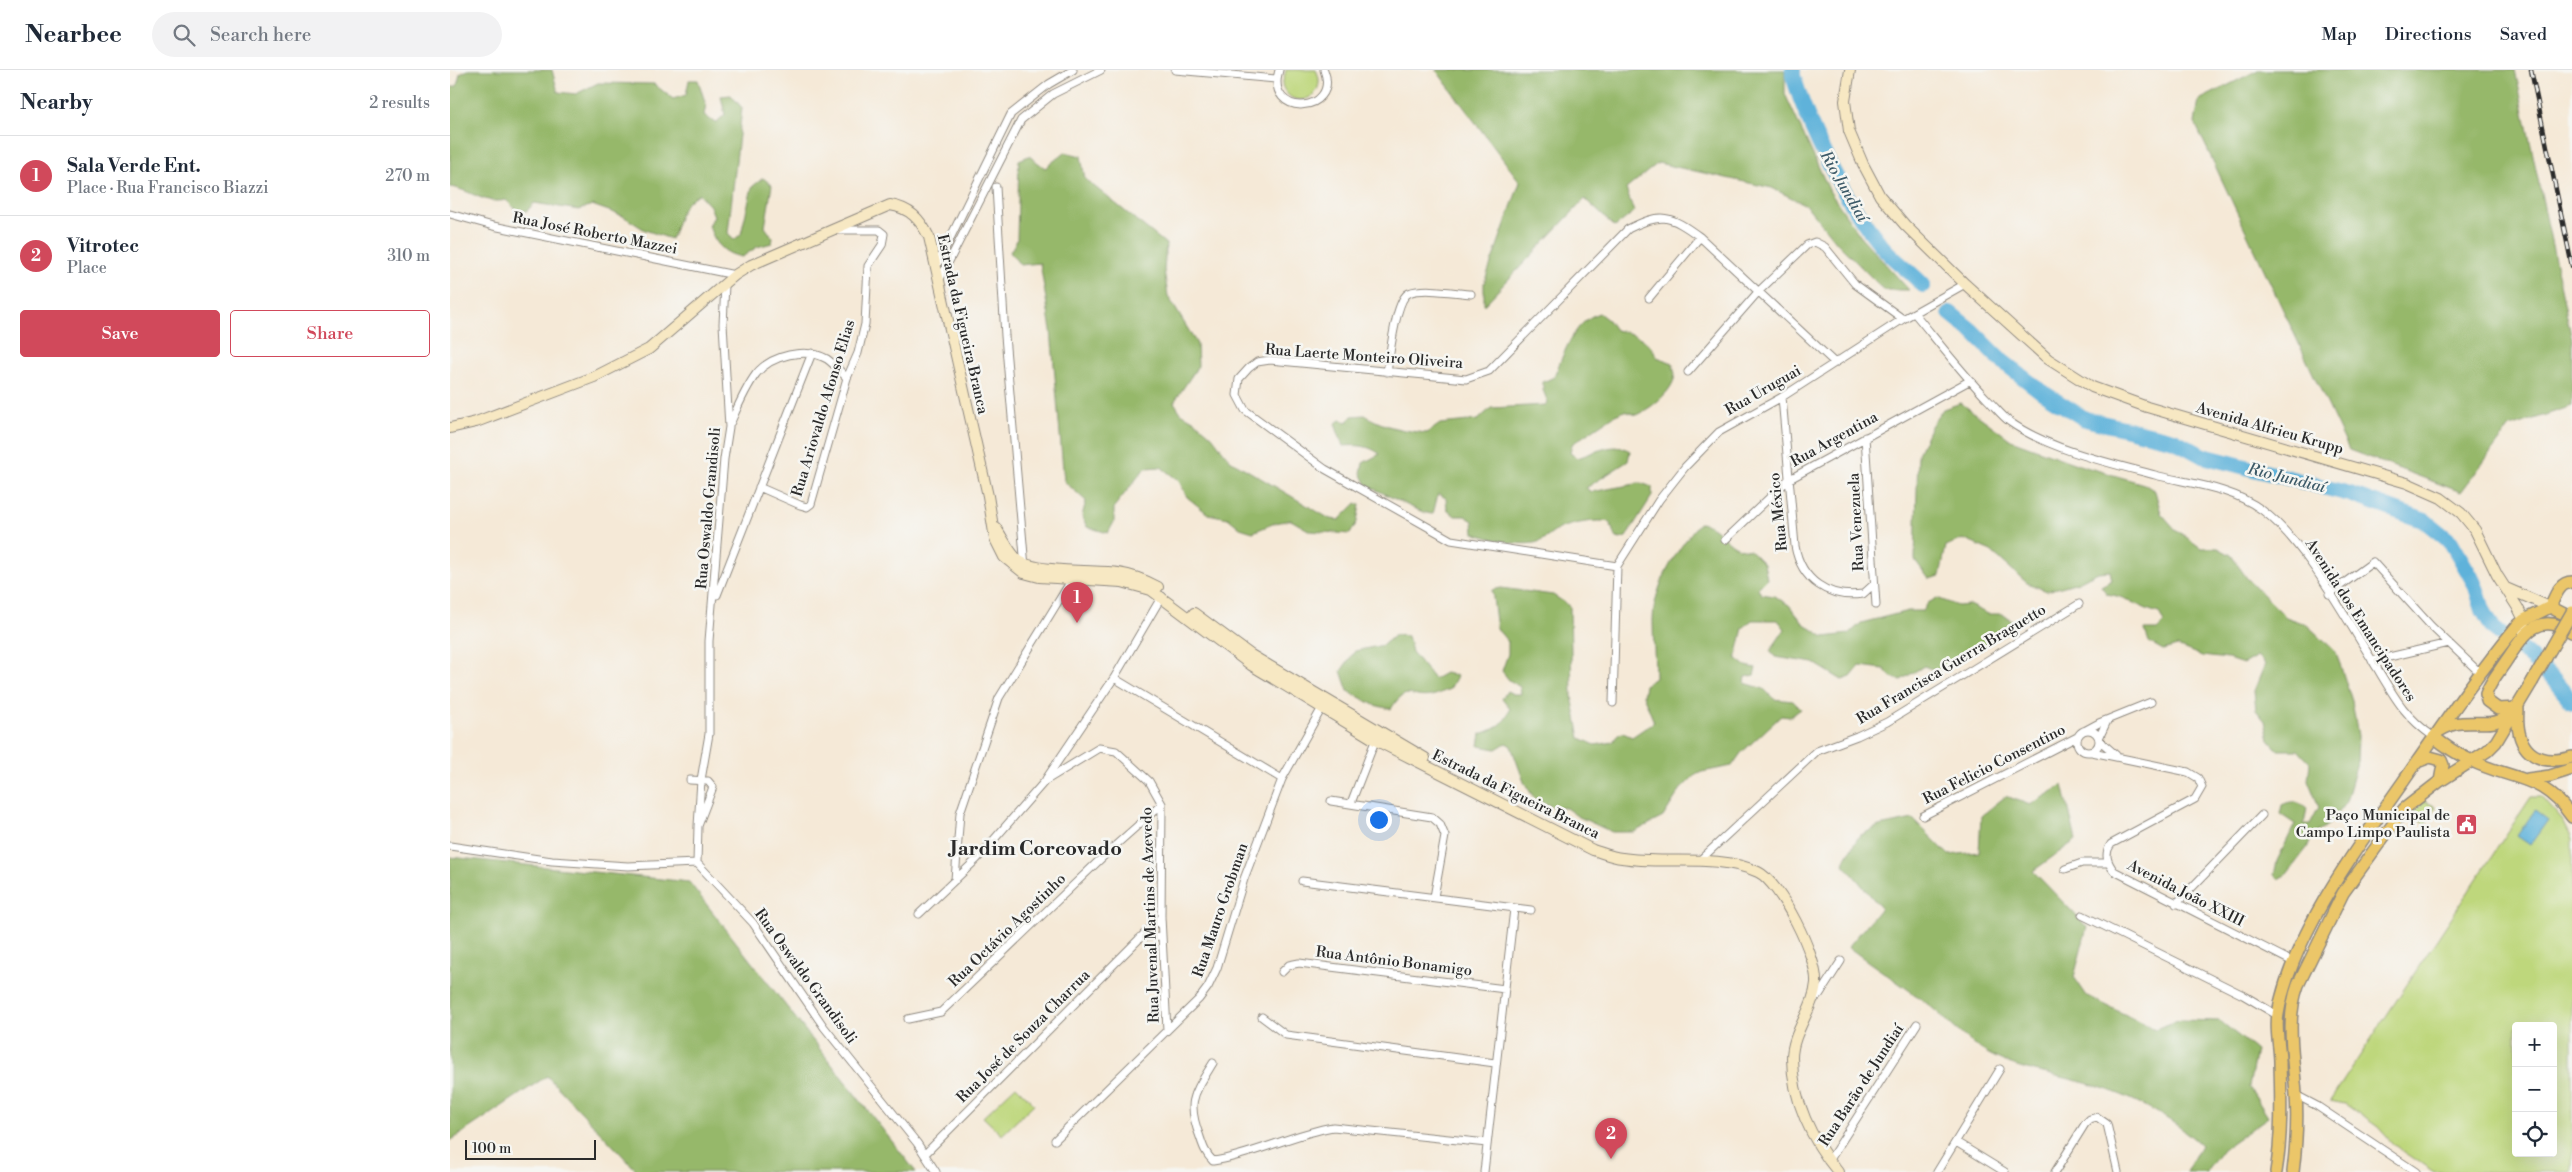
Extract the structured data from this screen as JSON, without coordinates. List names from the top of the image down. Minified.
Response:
{"streets":{"main road":["Estrada da Figueira Branca","Avenida Alfrieu Krupp"],"street":["Rua José Roberto Mazzei","Rua Laerte Monteiro Oliveira","Rua Uruguai","Rua Ariovaldo Afonso Elias","Rua Argentina","Rua Oswaldo Grandisoli","Rua México","Rua Venezuela","Avenida dos Emancipadores","Rua Francisca Guerra Braguetto","Rua Felicio Consentino","Avenida João XXIII","Rua Mauro Grobman","Rua Juvenal Martins de Azevedo","Rua Octávio Agostinho","Rua Antônio Bonamigo","Rua José de Souza Charrua","Rua Barão de Jundiaí"]},"crossings":[["Rua José Roberto Mazzei","Estrada da Figueira Branca"],["Estrada da Figueira Branca","Rua Ariovaldo Afonso Elias"],["Estrada da Figueira Branca","Rua Oswaldo Grandisoli"],["Estrada da Figueira Branca","Rua Francisca Guerra Braguetto"],["Estrada da Figueira Branca","Rua Mauro Grobman"],["Estrada da Figueira Branca","Rua Barão de Jundiaí"],["Rua Laerte Monteiro Oliveira","Rua Uruguai"],["Rua Uruguai","Avenida Alfrieu Krupp"],["Rua Uruguai","Rua México"],["Rua Uruguai","Avenida dos Emancipadores"],["Rua Argentina","Rua México"],["Rua Argentina","Rua Venezuela"],["Rua Argentina","Avenida dos Emancipadores"],["Rua Oswaldo Grandisoli","Rua José de Souza Charrua"],["Rua México","Rua Venezuela"],["Rua Felicio Consentino","Avenida João XXIII"],["Rua Mauro Grobman","Rua Juvenal Martins de Azevedo"],["Rua Juvenal Martins de Azevedo","Rua Octávio Agostinho"],["Rua Juvenal Martins de Azevedo","Rua José de Souza Charrua"]],"districts":["Jardim Corcovado"],"water":["Rio Jundiaí"],"places":{"public building":["Paço Municipal de Campo Limpo Paulista"]},"scale_bar":"100 m","page":{"header":"Nearbee","search":"Search here","nav":["Map","Directions","Saved"],"heading":["Nearby","2 results"],"list":[{"mark":"1","name":"Sala Verde Ent.","note":"Place · Rua Francisco Biazzi","value":"270 m"},{"mark":"2","name":"Vitrotec","note":"Place","value":"310 m"}],"buttons":["Save","Share"],"pins":["1","2"],"map_buttons":["+","−"],"scale":"100 m"}}
